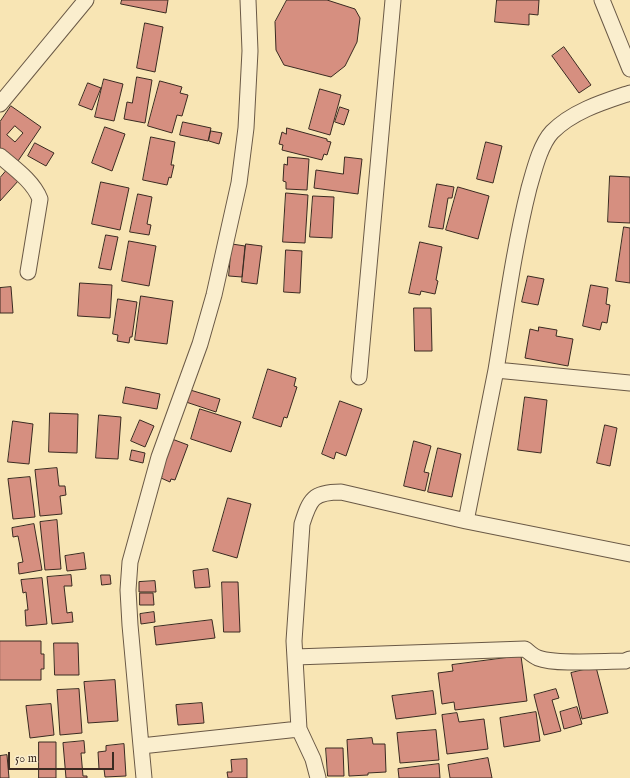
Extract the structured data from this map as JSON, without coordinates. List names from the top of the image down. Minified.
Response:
{"scale_bar":"50 m"}
